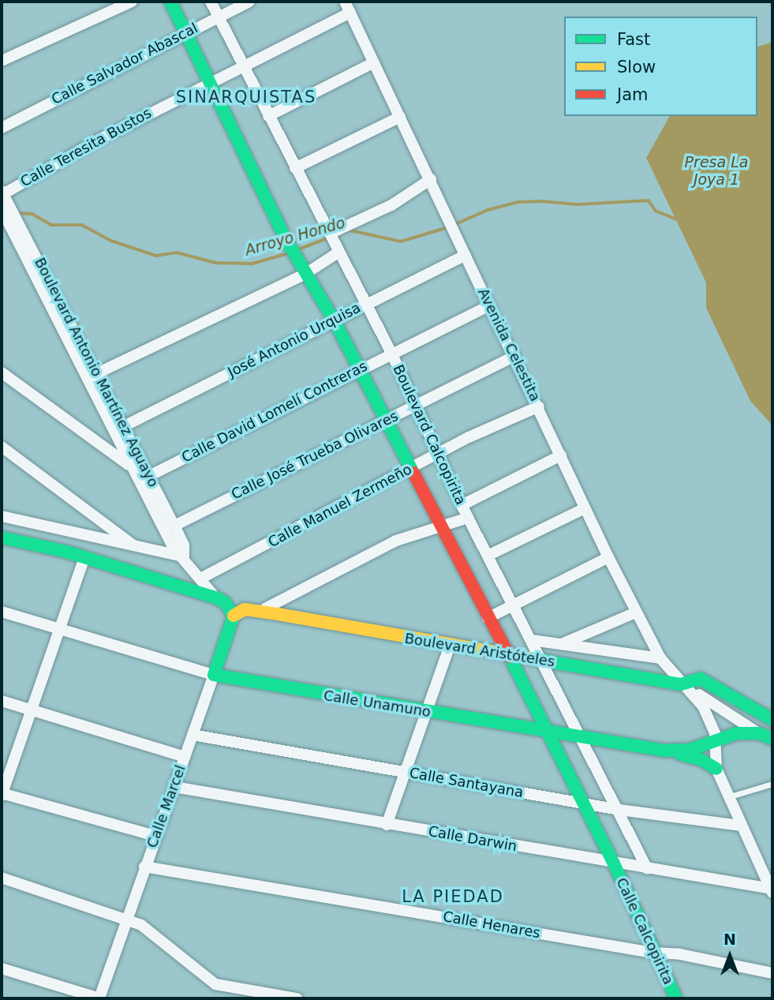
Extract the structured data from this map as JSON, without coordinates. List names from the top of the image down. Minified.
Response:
{"streets":{"street":["Calle Salvador Abascal","Calle Teresita Bustos","José Antonio Urquisa","Avenida Celestita","Boulevard Antonio Martínez Aguayo","Calle David Lomelí Contreras","Boulevard Calcopirita","Calle José Trueba Olivares","Calle Manuel Zermeño","Boulevard Aristóteles","Calle Unamuno","Calle Santayana","Calle Marcel","Calle Darwin","Calle Henares","Calle Calcopirita"]},"crossings":[["Calle Salvador Abascal","Boulevard Calcopirita"],["Calle Teresita Bustos","Avenida Celestita"],["Calle Teresita Bustos","Boulevard Antonio Martínez Aguayo"],["Calle Teresita Bustos","Boulevard Calcopirita"],["José Antonio Urquisa","Avenida Celestita"],["José Antonio Urquisa","Boulevard Antonio Martínez Aguayo"],["José Antonio Urquisa","Boulevard Calcopirita"],["Avenida Celestita","Calle David Lomelí Contreras"],["Avenida Celestita","Calle José Trueba Olivares"],["Avenida Celestita","Calle Manuel Zermeño"],["Avenida Celestita","Boulevard Aristóteles"],["Boulevard Antonio Martínez Aguayo","Calle David Lomelí Contreras"],["Boulevard Antonio Martínez Aguayo","Calle José Trueba Olivares"],["Boulevard Antonio Martínez Aguayo","Calle Manuel Zermeño"],["Boulevard Antonio Martínez Aguayo","Boulevard Aristóteles"],["Calle David Lomelí Contreras","Boulevard Calcopirita"],["Boulevard Calcopirita","Calle José Trueba Olivares"],["Boulevard Calcopirita","Calle Manuel Zermeño"],["Boulevard Calcopirita","Boulevard Aristóteles"],["Boulevard Calcopirita","Calle Unamuno"],["Boulevard Calcopirita","Calle Santayana"],["Boulevard Calcopirita","Calle Darwin"],["Boulevard Calcopirita","Calle Calcopirita"],["Boulevard Aristóteles","Calle Unamuno"],["Boulevard Aristóteles","Calle Marcel"],["Calle Unamuno","Calle Marcel"],["Calle Santayana","Calle Marcel"],["Calle Marcel","Calle Darwin"],["Calle Marcel","Calle Henares"],["Calle Darwin","Calle Calcopirita"],["Calle Henares","Calle Calcopirita"]],"districts":["SINARQUISTAS","LA PIEDAD"],"water":["Presa La Joya 1","Arroyo Hondo"],"legend":["Fast","Slow","Jam"],"north":"top"}
